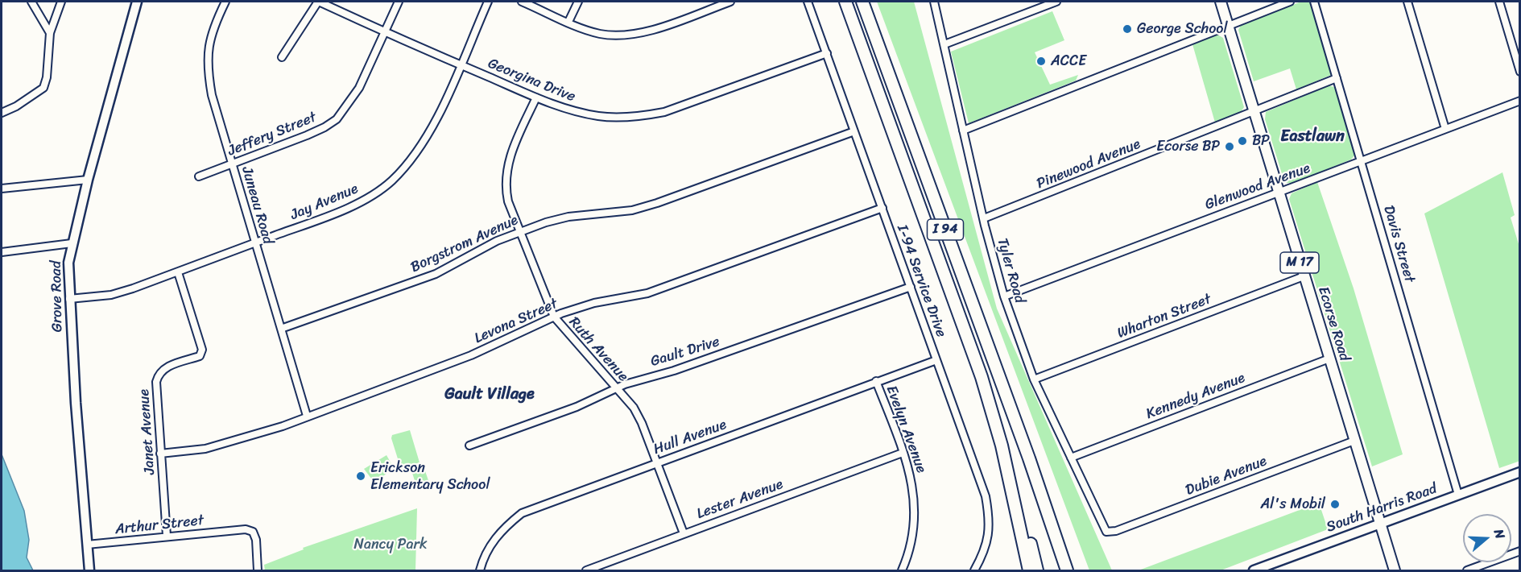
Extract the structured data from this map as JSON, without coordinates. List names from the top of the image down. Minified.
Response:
{"streets":{"highway":["I 94"],"main road":["M 17","Grove Road","Ecorse Road","South Harris Road"],"street":["Georgina Drive","Jeffery Street","Pinewood Avenue","Glenwood Avenue","Jay Avenue","Juneau Road","Borgstrom Avenue","Davis Street","Tyler Road","I-94 Service Drive","Wharton Street","Levona Street","Ruth Avenue","Gault Drive","Kennedy Avenue","Evelyn Avenue","Janet Avenue","Hull Avenue","Dubie Avenue","Lester Avenue","Arthur Street"]},"crossings":[["Georgina Drive","Jeffery Street"],["Georgina Drive","Jay Avenue"],["Georgina Drive","I-94 Service Drive"],["Georgina Drive","Ruth Avenue"],["Jeffery Street","Juneau Road"],["Pinewood Avenue","Davis Street"],["Pinewood Avenue","Tyler Road"],["Pinewood Avenue","Ecorse Road"],["Glenwood Avenue","Davis Street"],["Glenwood Avenue","Tyler Road"],["Glenwood Avenue","Ecorse Road"],["Jay Avenue","Juneau Road"],["Jay Avenue","Grove Road"],["Jay Avenue","Janet Avenue"],["Juneau Road","Borgstrom Avenue"],["Juneau Road","Levona Street"],["Borgstrom Avenue","I-94 Service Drive"],["Borgstrom Avenue","Ruth Avenue"],["Davis Street","South Harris Road"],["Tyler Road","Wharton Street"],["Tyler Road","Kennedy Avenue"],["Tyler Road","Dubie Avenue"],["I-94 Service Drive","Levona Street"],["I-94 Service Drive","Gault Drive"],["I-94 Service Drive","Hull Avenue"],["Grove Road","Arthur Street"],["Wharton Street","Ecorse Road"],["Levona Street","Ruth Avenue"],["Levona Street","Janet Avenue"],["Ecorse Road","Kennedy Avenue"],["Ecorse Road","Dubie Avenue"],["Ecorse Road","South Harris Road"],["Ruth Avenue","Gault Drive"],["Ruth Avenue","Hull Avenue"],["Ruth Avenue","Lester Avenue"],["Evelyn Avenue","Hull Avenue"],["Evelyn Avenue","Lester Avenue"],["Janet Avenue","Arthur Street"]],"districts":["Eastlawn","Gault Village"],"parks":["Nancy Park"],"places":["George School","ACCE","BP","Ecorse BP","Erickson Elementary School","Al's Mobil"],"north":"right"}
